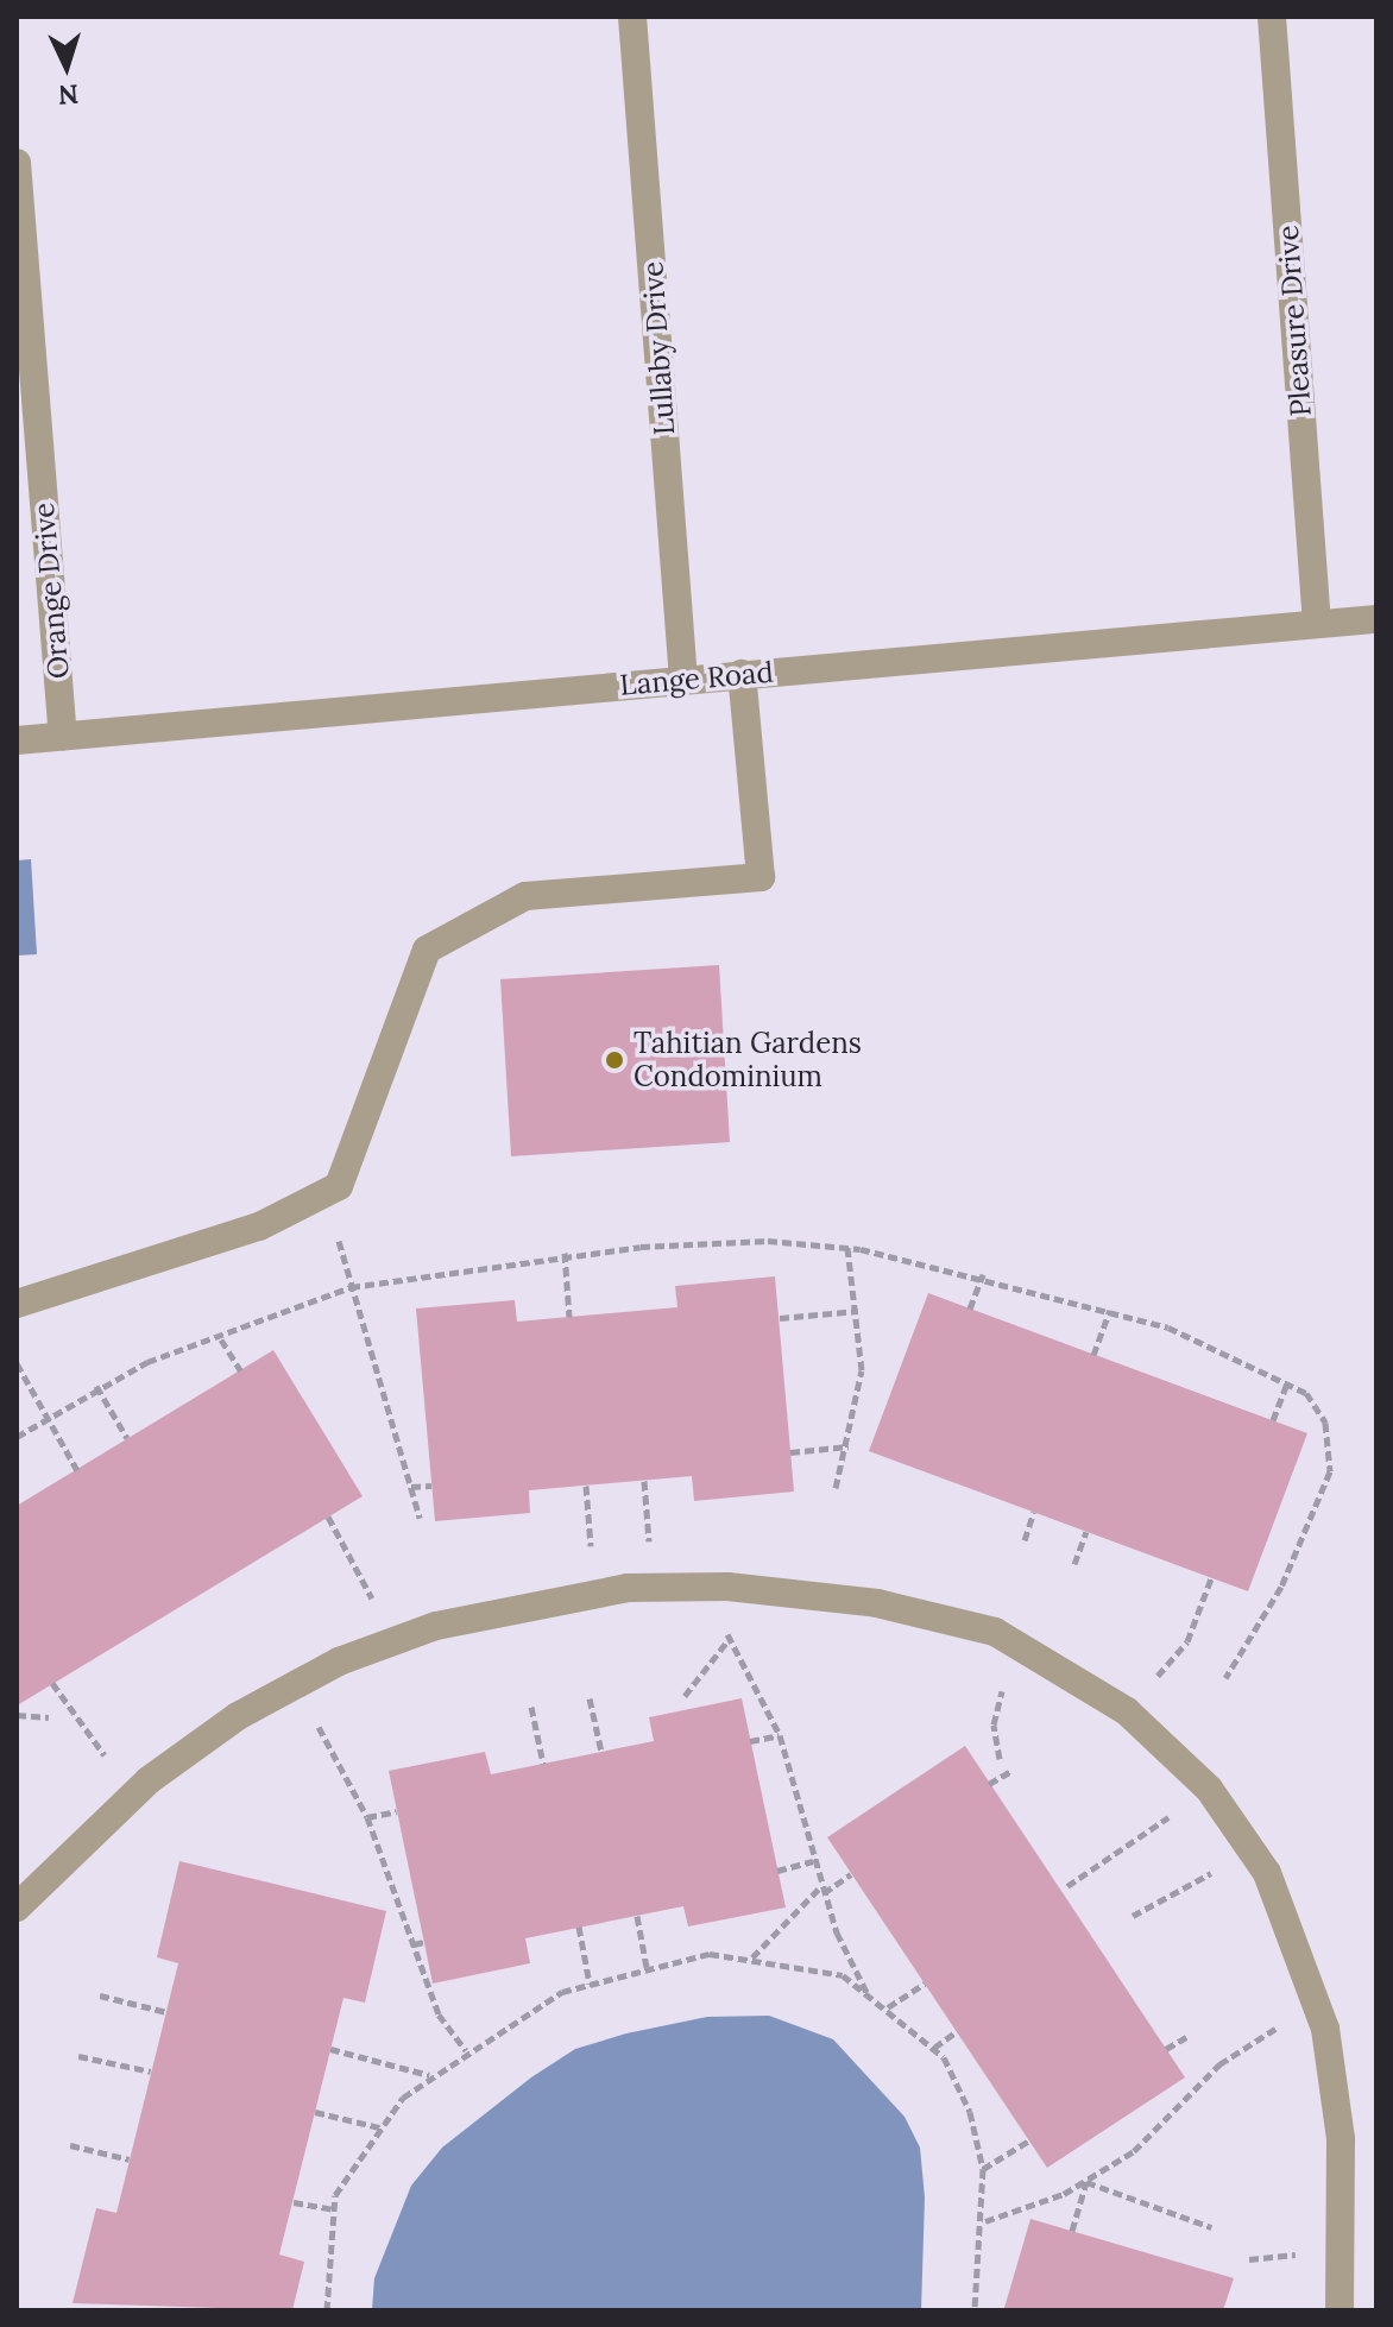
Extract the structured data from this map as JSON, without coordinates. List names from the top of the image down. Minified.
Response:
{"streets":{"street":["Pleasure Drive","Lullaby Drive","Orange Drive","Lange Road"]},"crossings":[["Pleasure Drive","Lange Road"],["Lullaby Drive","Lange Road"],["Orange Drive","Lange Road"]],"places":["Tahitian Gardens Condominium"],"north":"bottom"}
